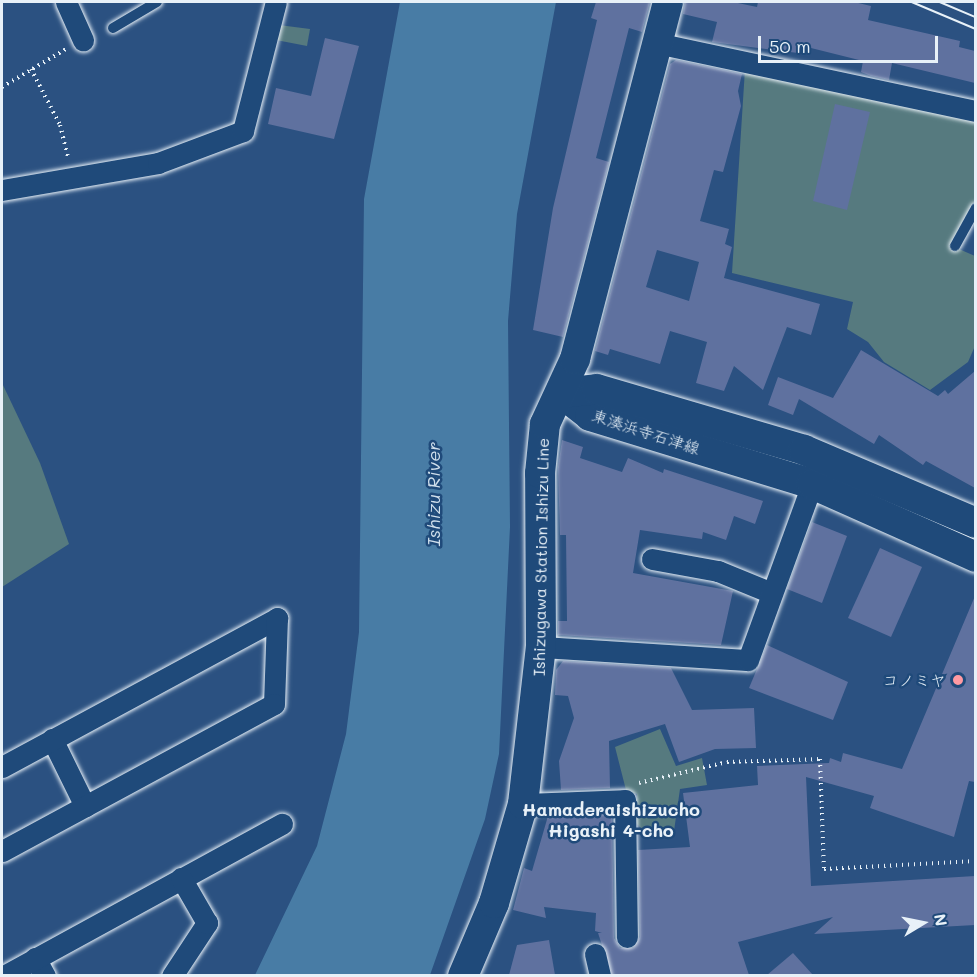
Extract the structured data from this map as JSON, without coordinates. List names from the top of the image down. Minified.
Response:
{"streets":{"main road":["東湊浜寺石津線","Ishizugawa Station Ishizu Line"]},"crossings":[["東湊浜寺石津線","Ishizugawa Station Ishizu Line"]],"districts":["Hamaderaishizucho Higashi 4-cho"],"water":["Ishizu River"],"places":["コノミヤ"],"scale_bar":"50 m","north":"right"}
